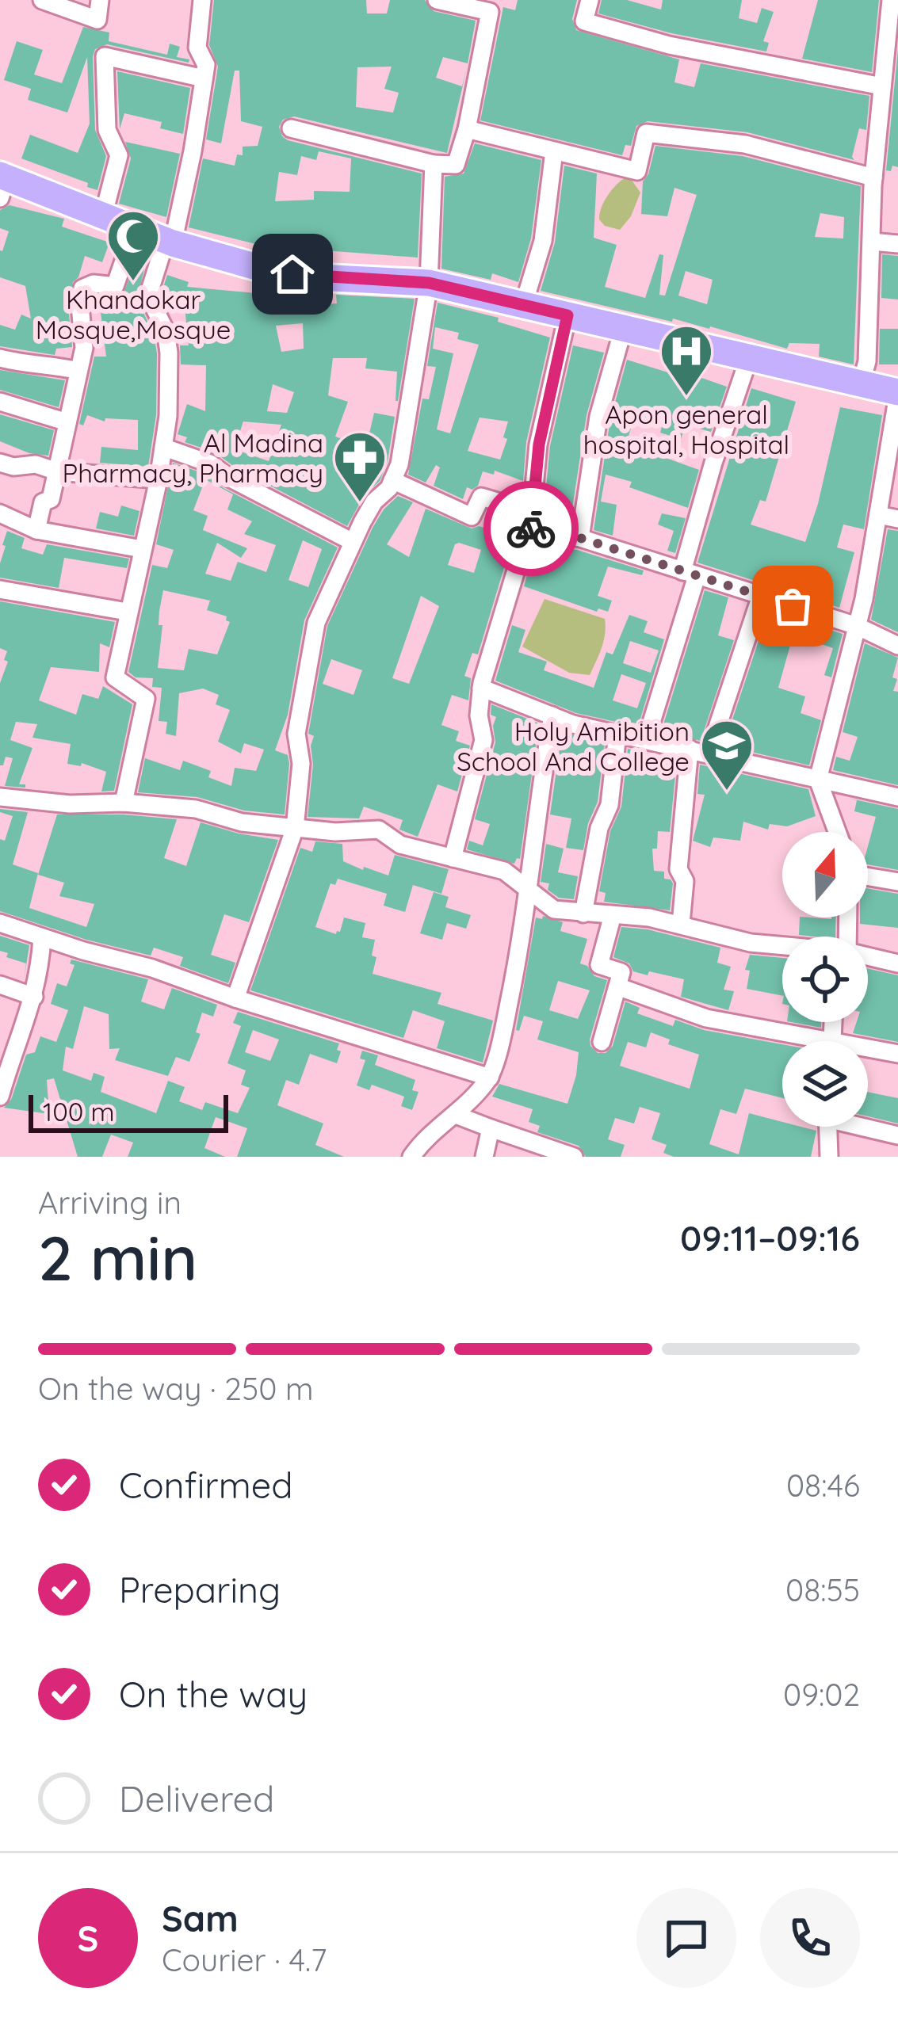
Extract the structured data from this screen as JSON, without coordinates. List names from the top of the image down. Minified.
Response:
{"places":{"mosque":["Khandokar Mosque,Mosque"],"hospital":["Apon general hospital, Hospital"],"pharmacy":["Al Madina Pharmacy, Pharmacy"],"school or university":["Holy Amibition School And College"]},"scale_bar":"100 m","north":"top","page":{"scale":"100 m","heading":["2 min","Arriving in","09:11–09:16"],"panel":["Sam","Courier · 4.7"],"bar":"On the way · 250 m","list":[["Confirmed","08:46"],["Preparing","08:55"],["On the way","09:02"],"Delivered"],"round":"S"}}
